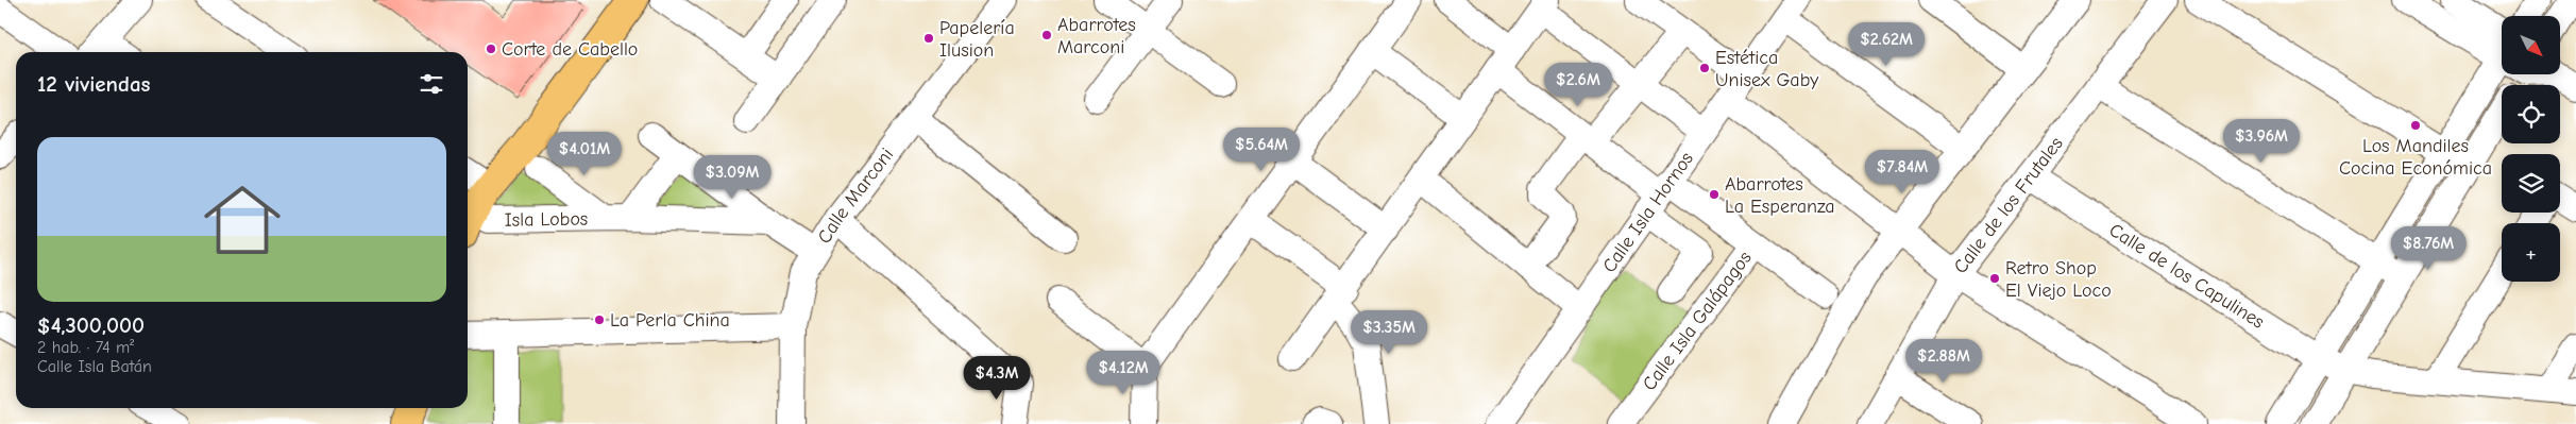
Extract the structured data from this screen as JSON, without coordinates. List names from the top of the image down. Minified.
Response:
{"streets":{"street":["Calle Marconi","Calle de los Frutales","Calle Isla Hornos","Isla Lobos","Calle de los Capulines","Calle Isla Galápagos"]},"crossings":[["Calle de los Frutales","Calle de los Capulines"]],"places":["Abarrotes Marconi","Papelería Ilusion","Corte de Cabello","Estética Unisex Gaby","Los Mandiles Cocina Económica","Abarrotes La Esperanza","Retro Shop El Viejo Loco","La Perla China"],"north":"bottom right","page":{"map_buttons":"+","price":["$2.62M","$2.6M","$3.96M","$5.64M","$4.01M","$7.84M","$3.09M","$8.76M","$3.35M","$2.88M","$4.12M","$4.3M"],"heading":"12 viviendas","list":[{"name":"$4,300,000","note":"2 hab. · 74 m² · Calle Isla Batán"}]}}
